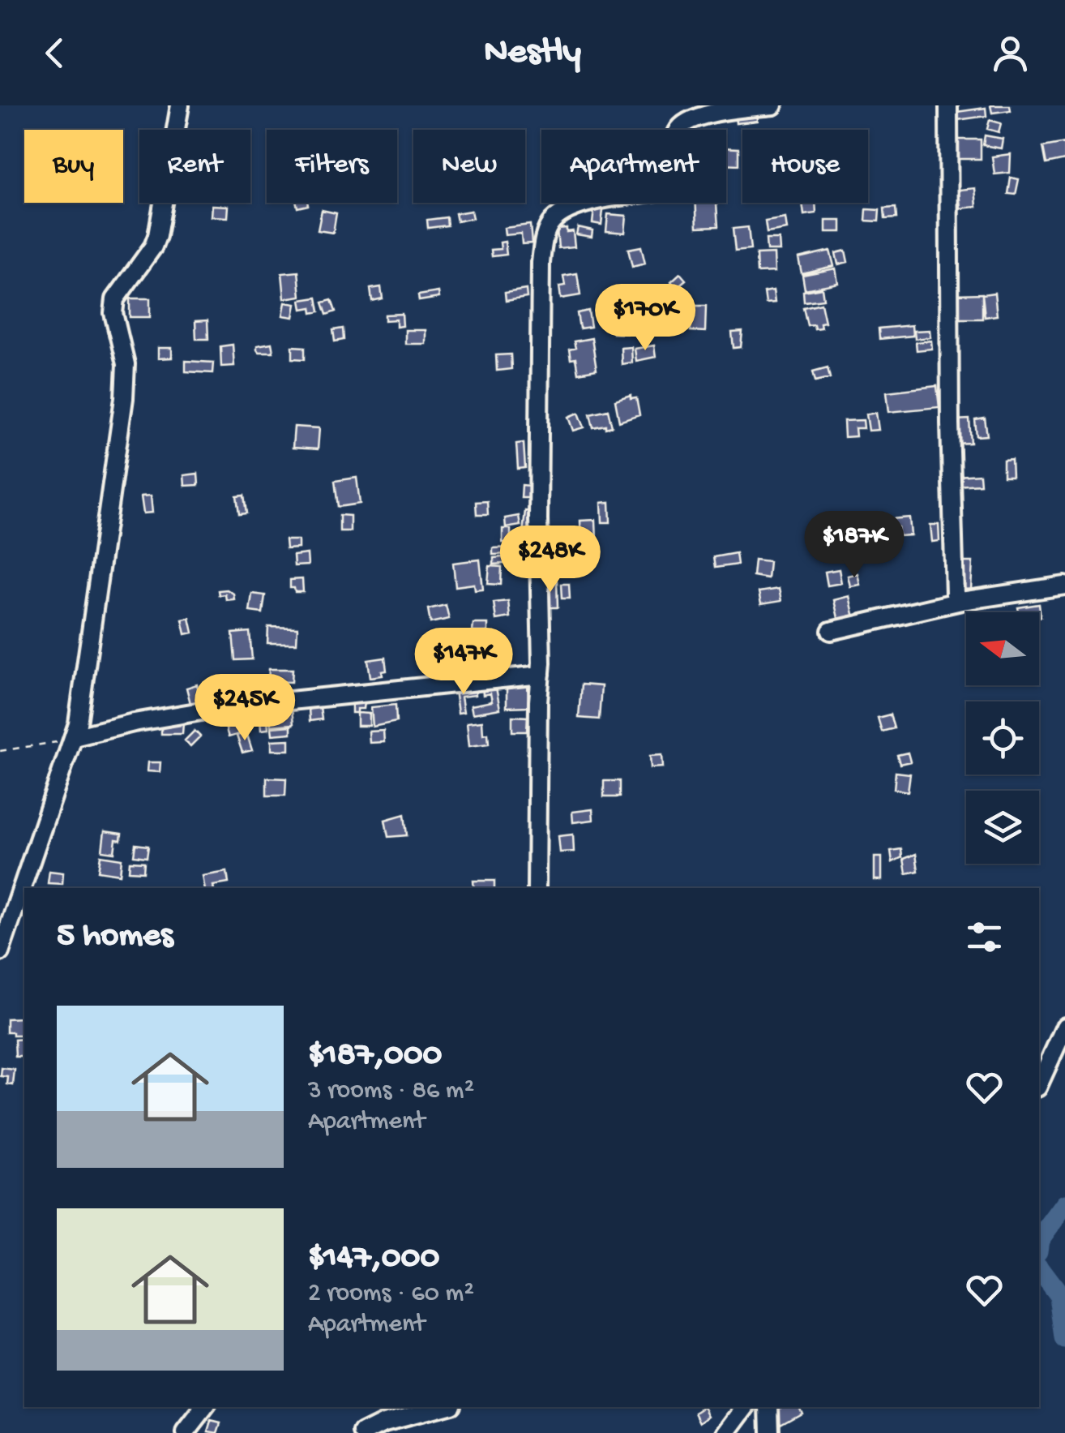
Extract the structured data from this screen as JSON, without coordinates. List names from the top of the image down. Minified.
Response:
{"north":"left","page":{"header":"Nestly","chip":["Buy","Rent","Filters","New","Apartment","House"],"price":["$170K","$187K","$248K","$147K","$245K"],"heading":"5 homes","list":[{"name":"$187,000","note":"3 rooms · 86 m² · Apartment"},{"name":"$147,000","note":"2 rooms · 60 m² · Apartment"}]}}
